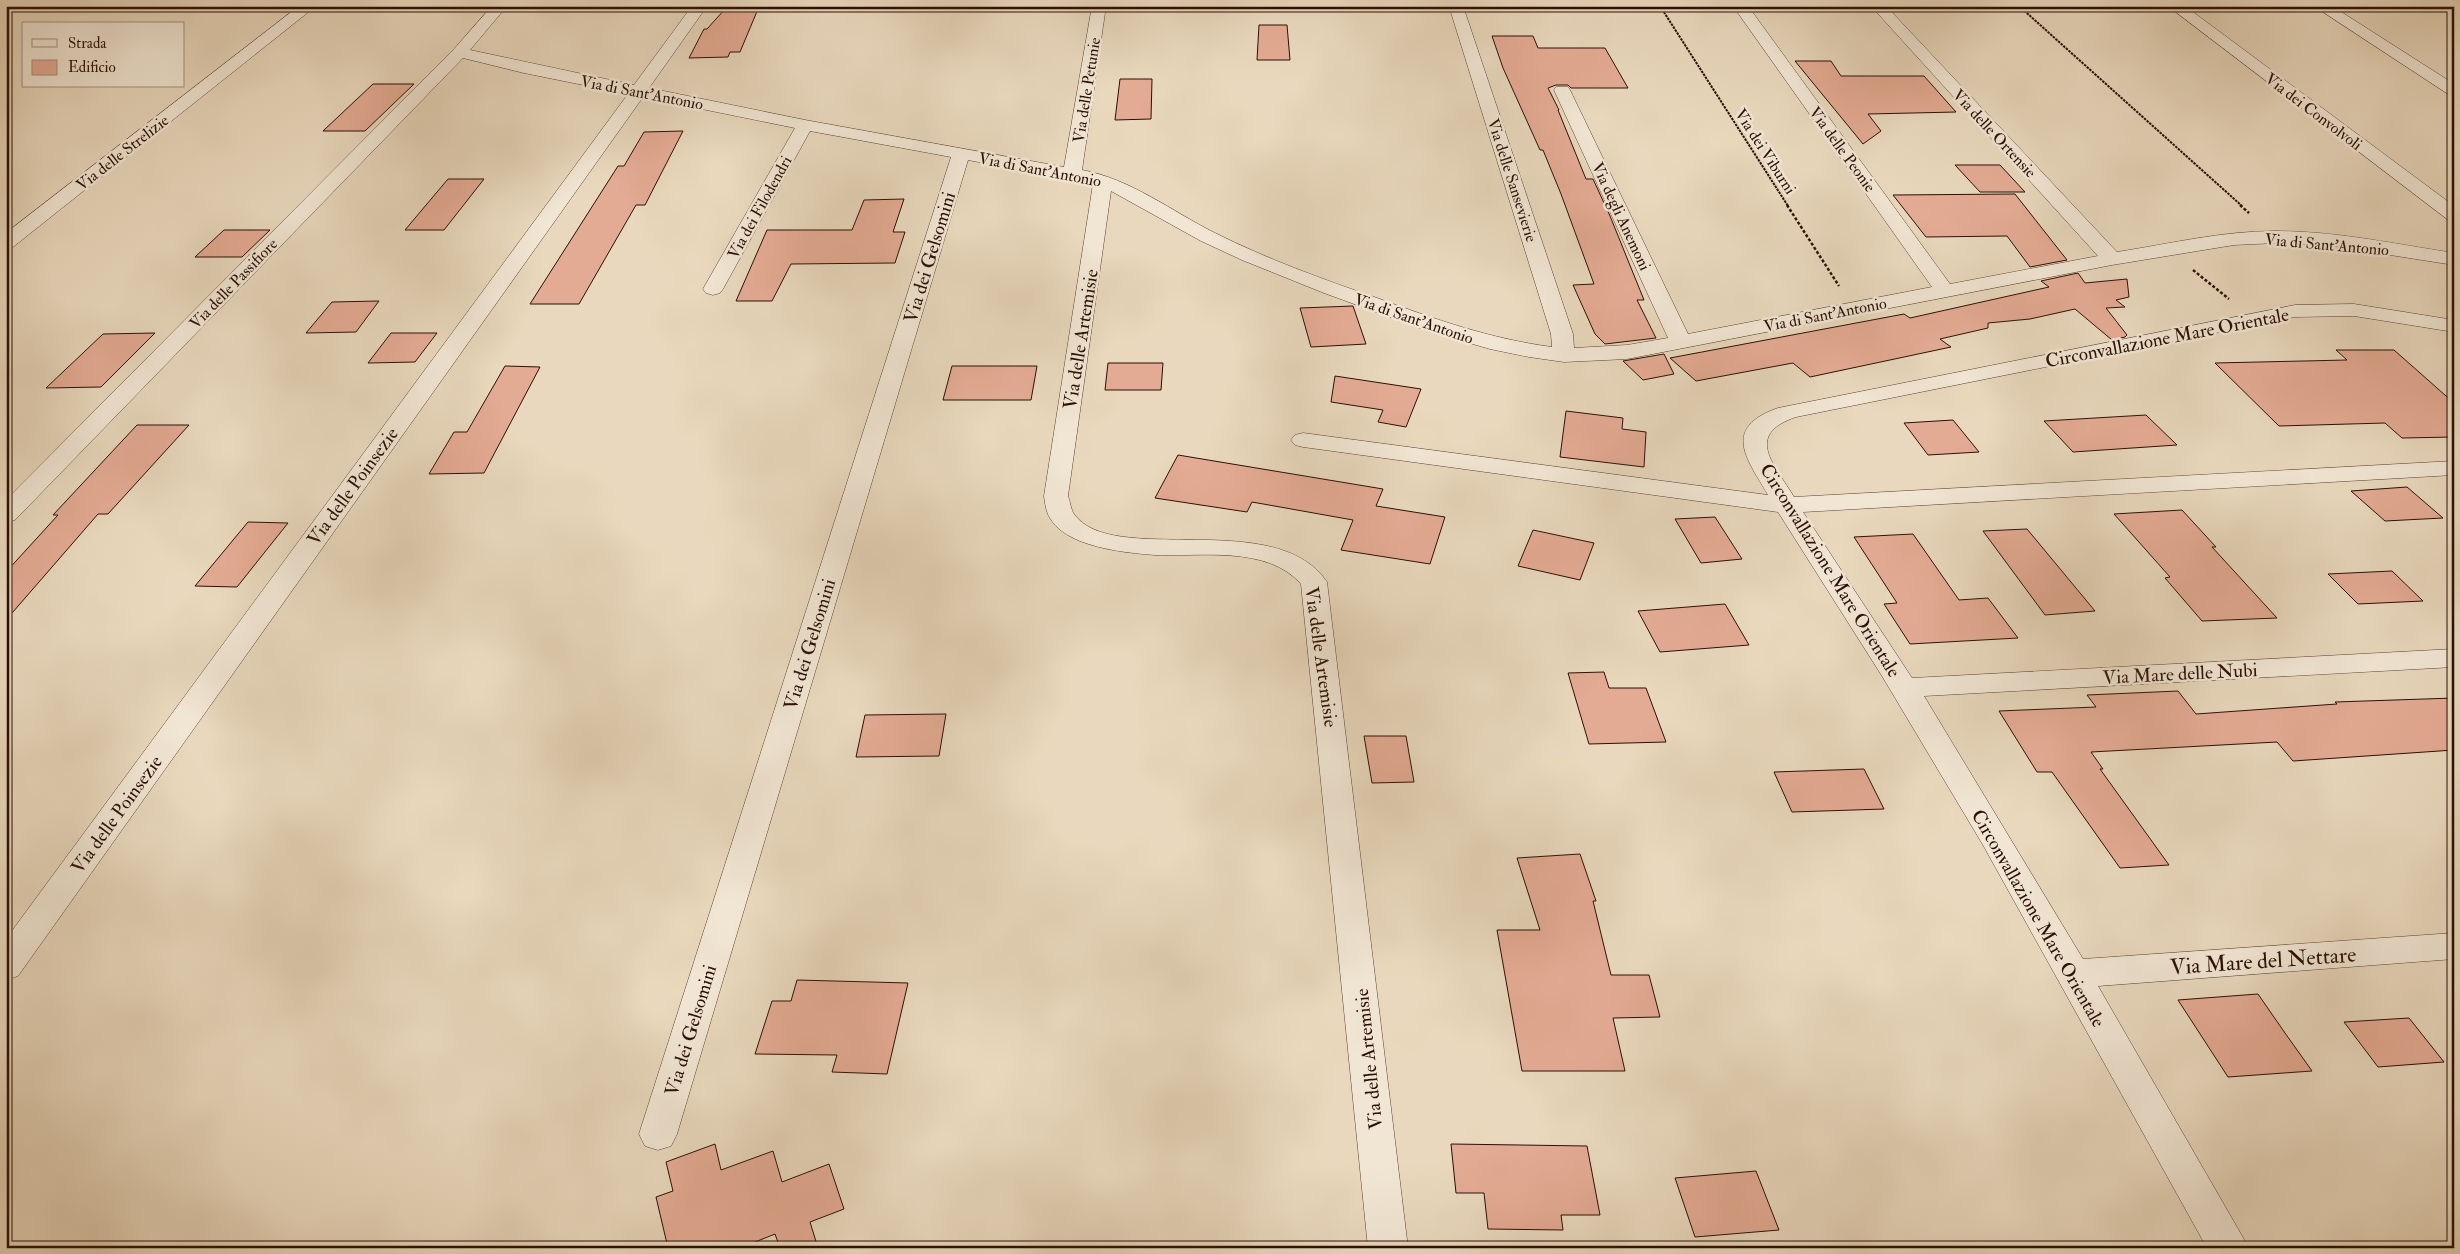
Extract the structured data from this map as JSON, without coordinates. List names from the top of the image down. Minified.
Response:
{"streets":{"street":["Via delle Petunie","Via di Sant'Antonio","Via dei Convolvoli","Via delle Ortensie","Via delle Peonie","Via delle Strelizie","Via delle Sansevierie","Via dei Filodendri","Via degli Anemoni","Via dei Gelsomini","Via delle Passifiore","Circonvallazione Mare Orientale","Via delle Artemisie","Via delle Poinsezie","Via Mare delle Nubi","Via Mare del Nettare"],"path":["Via dei Viburni"]},"crossings":[["Via delle Petunie","Via di Sant'Antonio"],["Via di Sant'Antonio","Via delle Ortensie"],["Via di Sant'Antonio","Via delle Peonie"],["Via di Sant'Antonio","Via dei Viburni"],["Via di Sant'Antonio","Via delle Sansevierie"],["Via di Sant'Antonio","Via dei Filodendri"],["Via di Sant'Antonio","Via degli Anemoni"],["Via di Sant'Antonio","Via dei Gelsomini"],["Via di Sant'Antonio","Via delle Passifiore"],["Via di Sant'Antonio","Via delle Artemisie"],["Via di Sant'Antonio","Via delle Poinsezie"],["Circonvallazione Mare Orientale","Via Mare delle Nubi"],["Circonvallazione Mare Orientale","Via Mare del Nettare"]],"legend":["Strada","Edificio"]}
